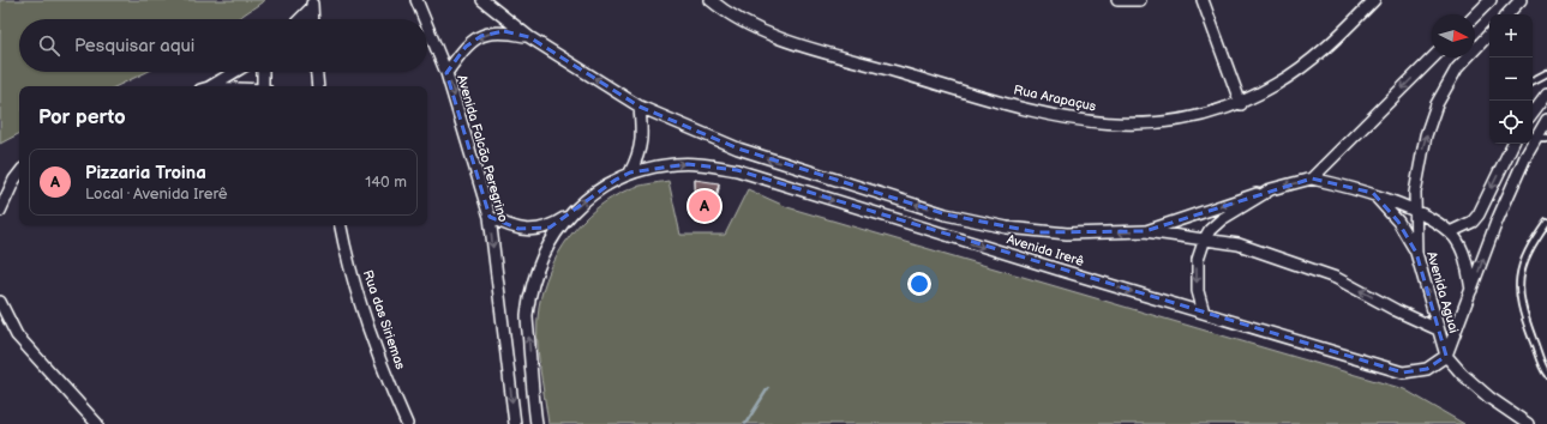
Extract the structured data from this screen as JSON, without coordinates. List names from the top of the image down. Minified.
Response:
{"streets":{"street":["Rua Arapaçus","Avenida Falcão Peregrino","Avenida Irerê","Avenida Aguai","Rua das Siriemas"]},"crossings":[["Avenida Irerê","Avenida Aguai"]],"north":"right","page":{"map_buttons":["+","−"],"search":"Pesquisar aqui","heading":"Por perto","list":[{"mark":"A","name":"Pizzaria Troina","note":"Local · Avenida Irerê","value":"140 m"}],"pins":"A"}}
